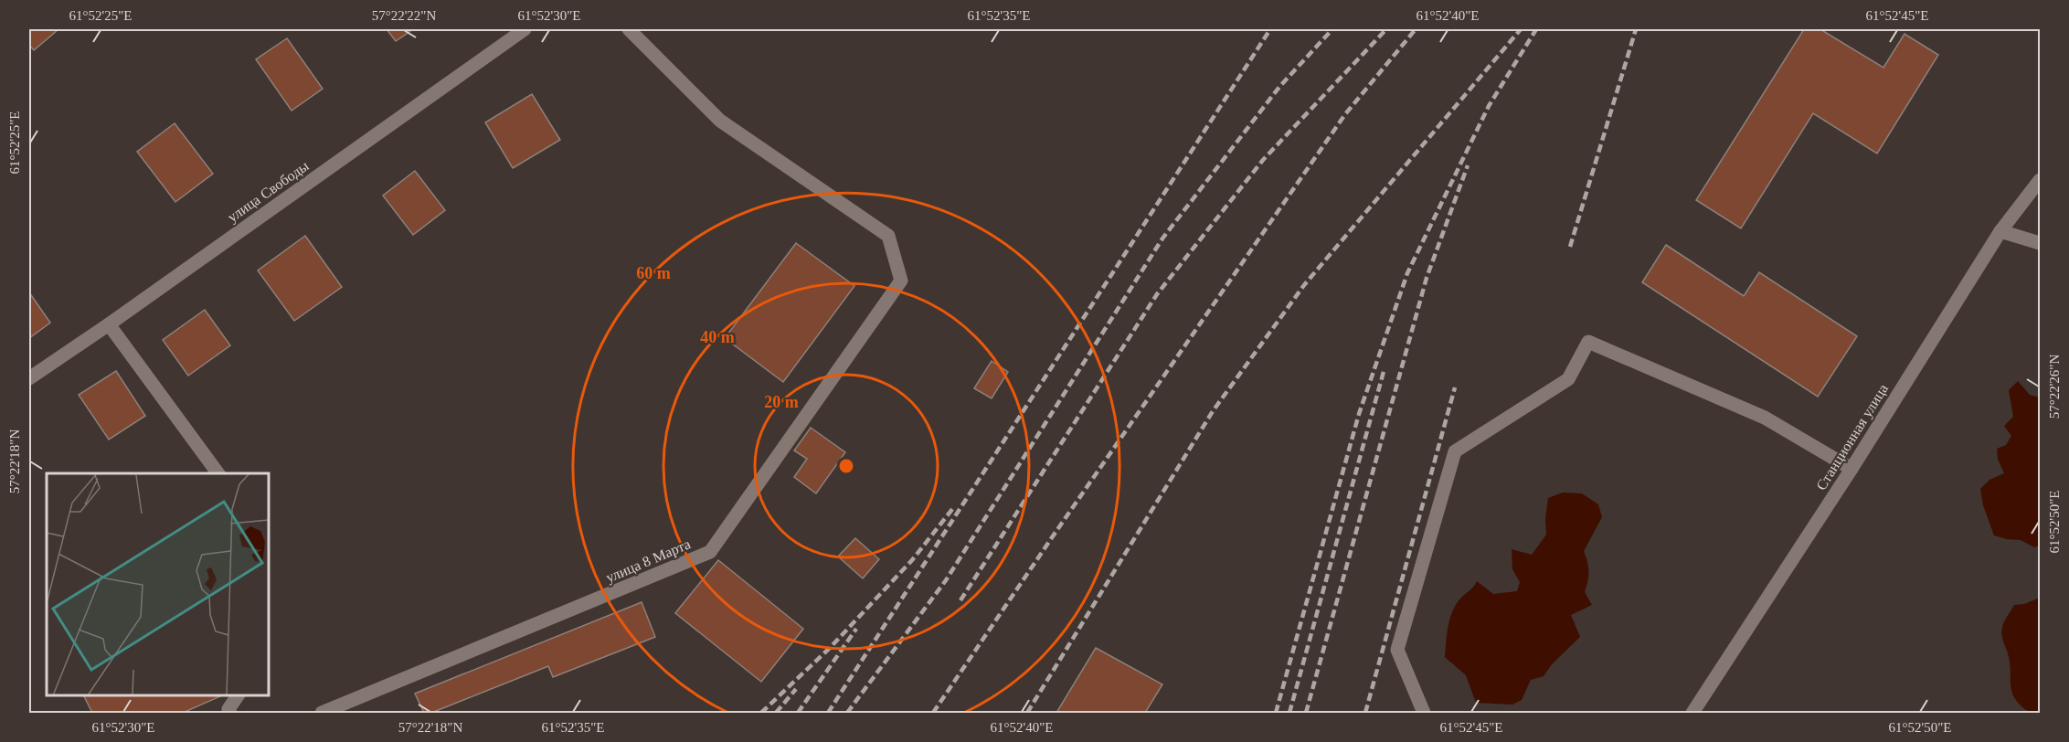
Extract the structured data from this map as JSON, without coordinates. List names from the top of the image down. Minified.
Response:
{"streets":{"street":["улица Свободы","Станционная улица","улица 8 Марта"]},"coordinates":["61°52'25\"E","57°22'22\"N","61°52'30\"E","61°52'35\"E","61°52'40\"E","61°52'45\"E","57°22'26\"N","57°22'18\"N","61°52'50\"E"],"rings":["60 m","40 m","20 m"]}
